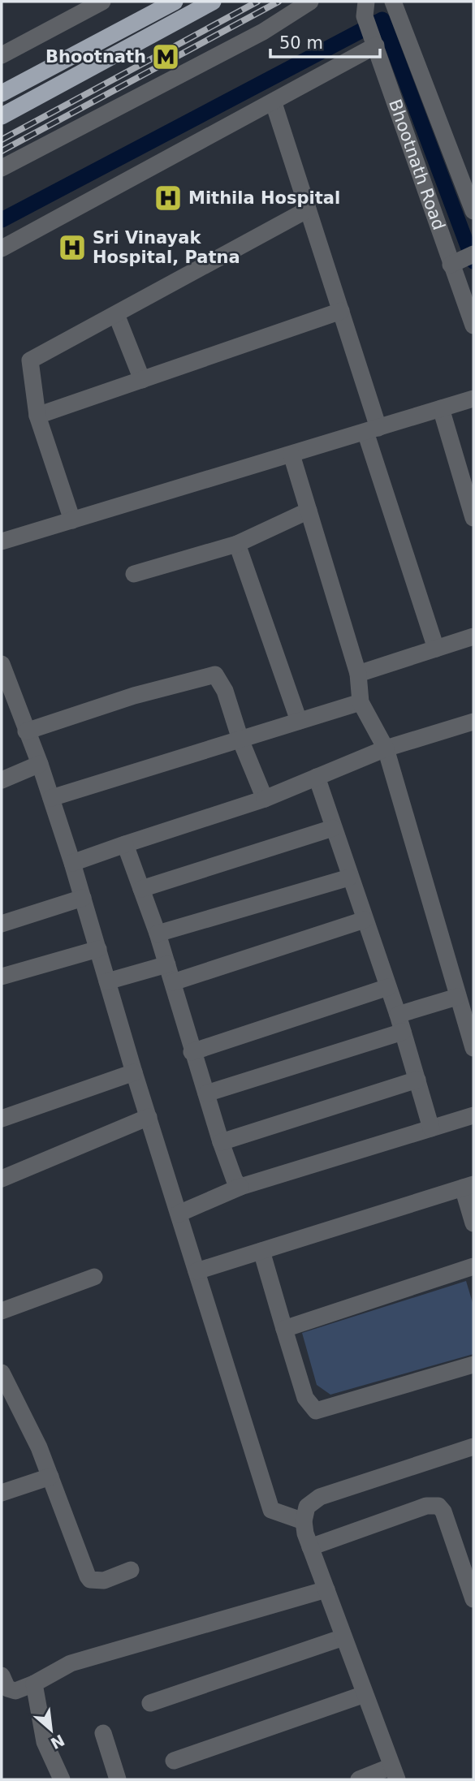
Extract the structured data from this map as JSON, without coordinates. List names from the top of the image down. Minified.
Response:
{"streets":{"street":["Bhootnath Road"]},"places":{"metro station":["Bhootnath"],"hospital":["Mithila Hospital","Sri Vinayak Hospital, Patna"]},"scale_bar":"50 m","north":"bottom right"}
